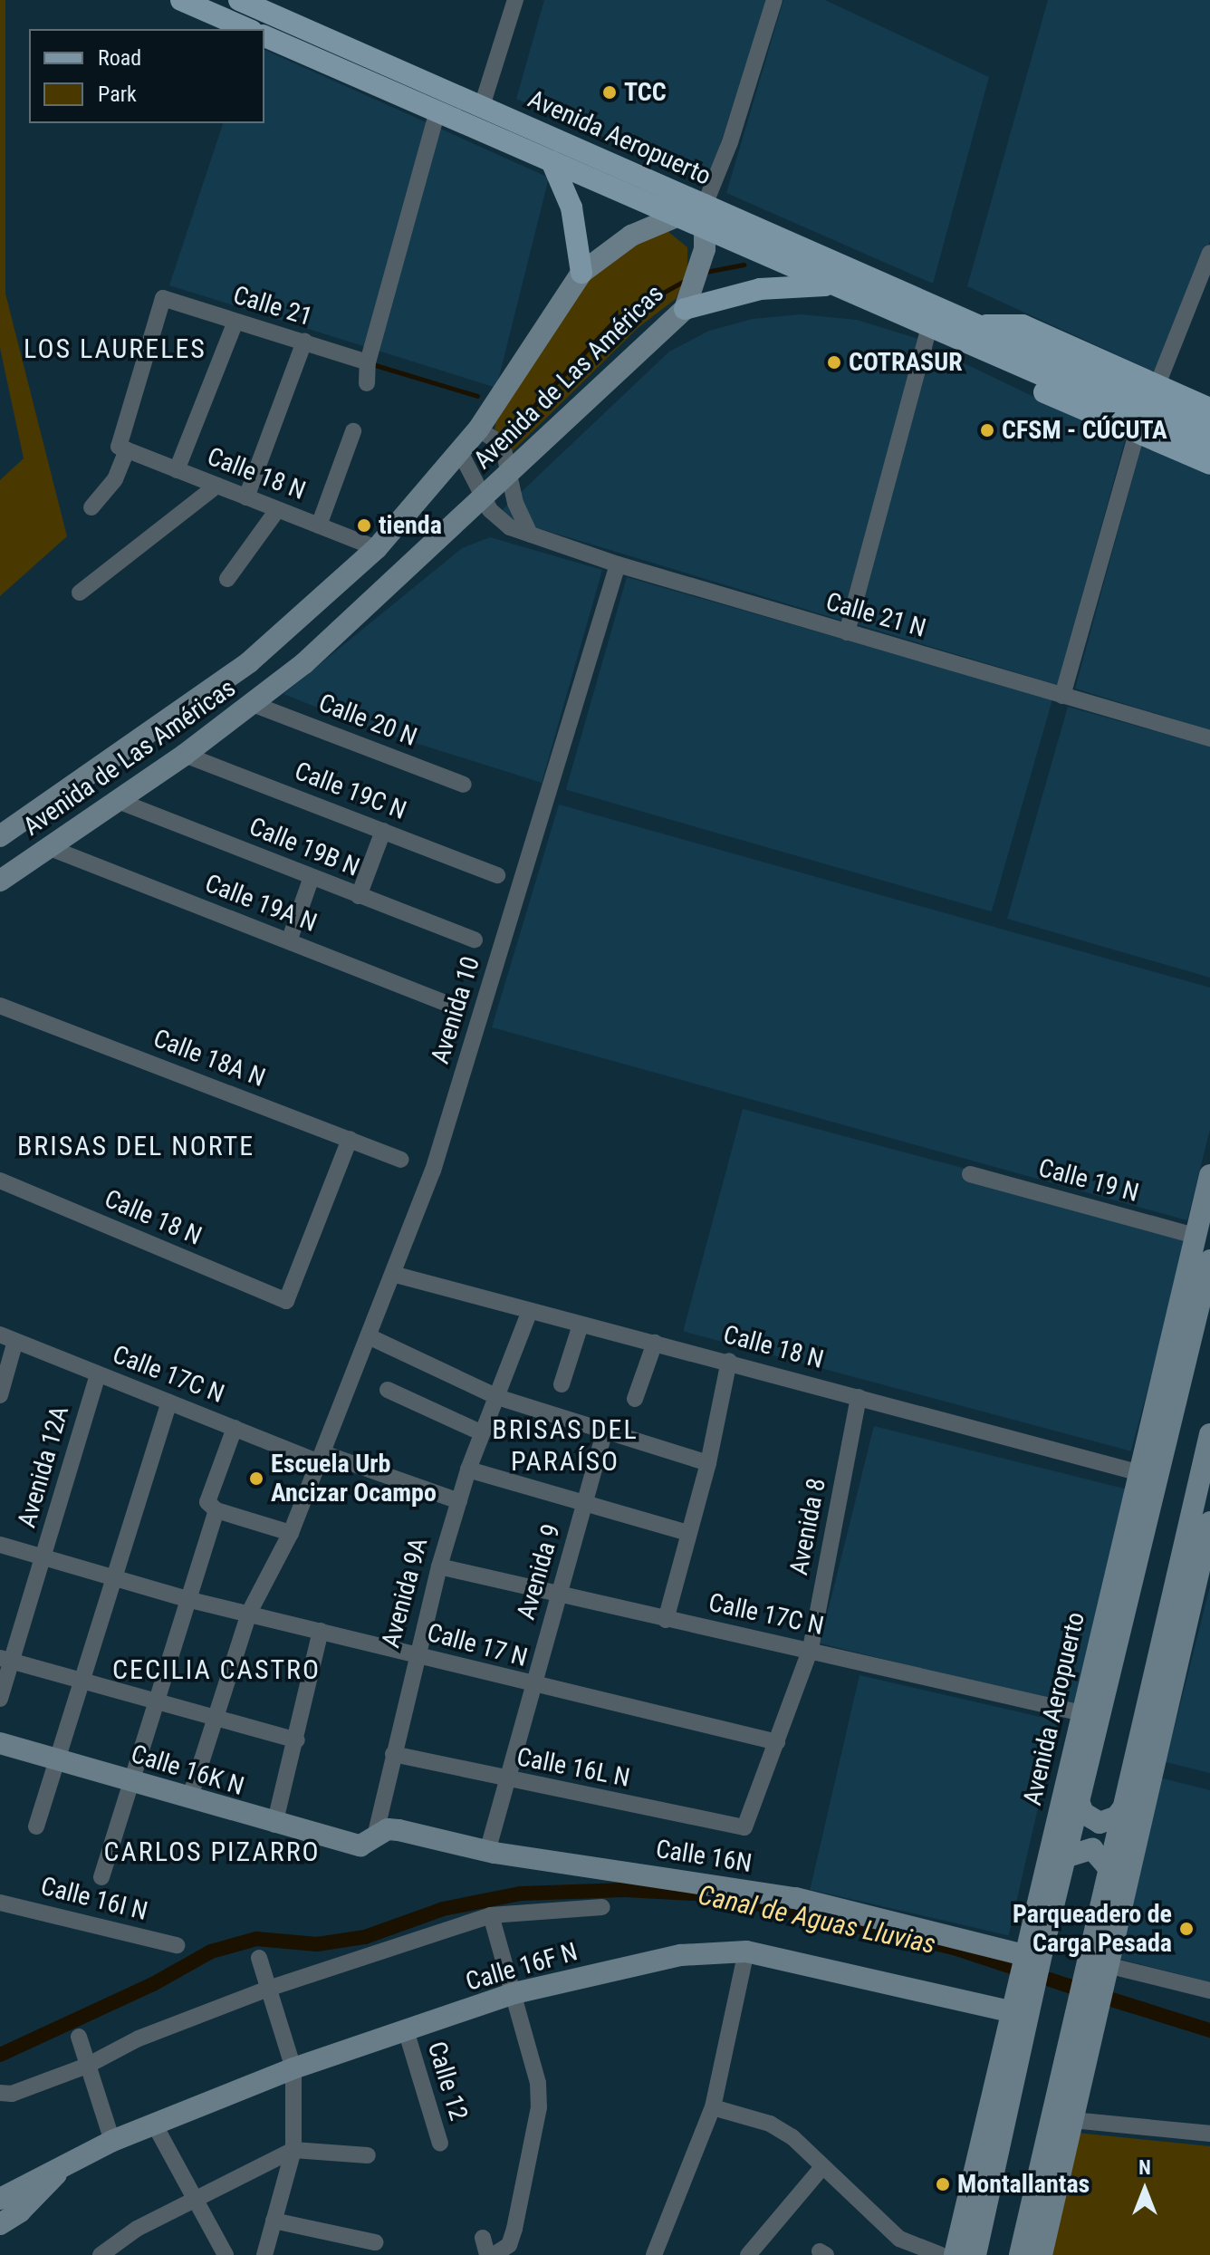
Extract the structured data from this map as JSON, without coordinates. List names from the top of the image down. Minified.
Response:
{"streets":{"main road":["Avenida Aeropuerto","Avenida de Las Américas","Calle 16K N","Calle 16N","Calle 16F N"],"street":["Calle 21","Calle 18 N","Calle 21 N","Calle 20 N","Calle 19C N","Calle 19B N","Calle 19A N","Avenida 10","Calle 18A N","Calle 19 N","Calle 17C N","Avenida 12A","Avenida 8","Avenida 9","Avenida 9A","Calle 17 N","Calle 16L N","Calle 16I N","Calle 12"]},"crossings":[["Avenida Aeropuerto","Avenida de Las Américas"],["Avenida Aeropuerto","Calle 18 N"],["Avenida Aeropuerto","Calle 19 N"],["Avenida Aeropuerto","Calle 17C N"],["Avenida Aeropuerto","Calle 16N"],["Avenida Aeropuerto","Calle 16F N"],["Calle 21","Calle 18 N"],["Avenida de Las Américas","Calle 18 N"],["Avenida de Las Américas","Calle 21 N"],["Avenida de Las Américas","Calle 20 N"],["Avenida de Las Américas","Calle 19C N"],["Avenida de Las Américas","Calle 19B N"],["Avenida de Las Américas","Calle 19A N"],["Calle 18 N","Avenida 10"],["Calle 18 N","Calle 18A N"],["Calle 18 N","Avenida 8"],["Calle 18 N","Avenida 9A"],["Calle 21 N","Avenida 10"],["Avenida 10","Calle 17C N"],["Avenida 10","Calle 17 N"],["Avenida 10","Calle 16K N"],["Calle 17C N","Avenida 12A"],["Calle 17C N","Avenida 8"],["Calle 17C N","Avenida 9"],["Calle 17C N","Avenida 9A"],["Avenida 12A","Calle 17 N"],["Avenida 8","Calle 17 N"],["Avenida 8","Calle 16L N"],["Avenida 9","Calle 17 N"],["Avenida 9","Calle 16L N"],["Avenida 9","Calle 16N"],["Avenida 9A","Calle 17 N"],["Avenida 9A","Calle 16L N"],["Avenida 9A","Calle 16K N"],["Avenida 9A","Calle 16N"],["Calle 16K N","Calle 16N"],["Calle 16F N","Calle 12"]],"districts":["LOS LAURELES","BRISAS DEL NORTE","BRISAS DEL PARAÍSO","CECILIA CASTRO","CARLOS PIZARRO"],"water":["Canal de Aguas Lluvias"],"places":["TCC","COTRASUR","CFSM - CÚCUTA","tienda","Escuela Urb Ancizar Ocampo","Parqueadero de Carga Pesada","Montallantas"],"legend":["Road","Park"],"north":"top"}
